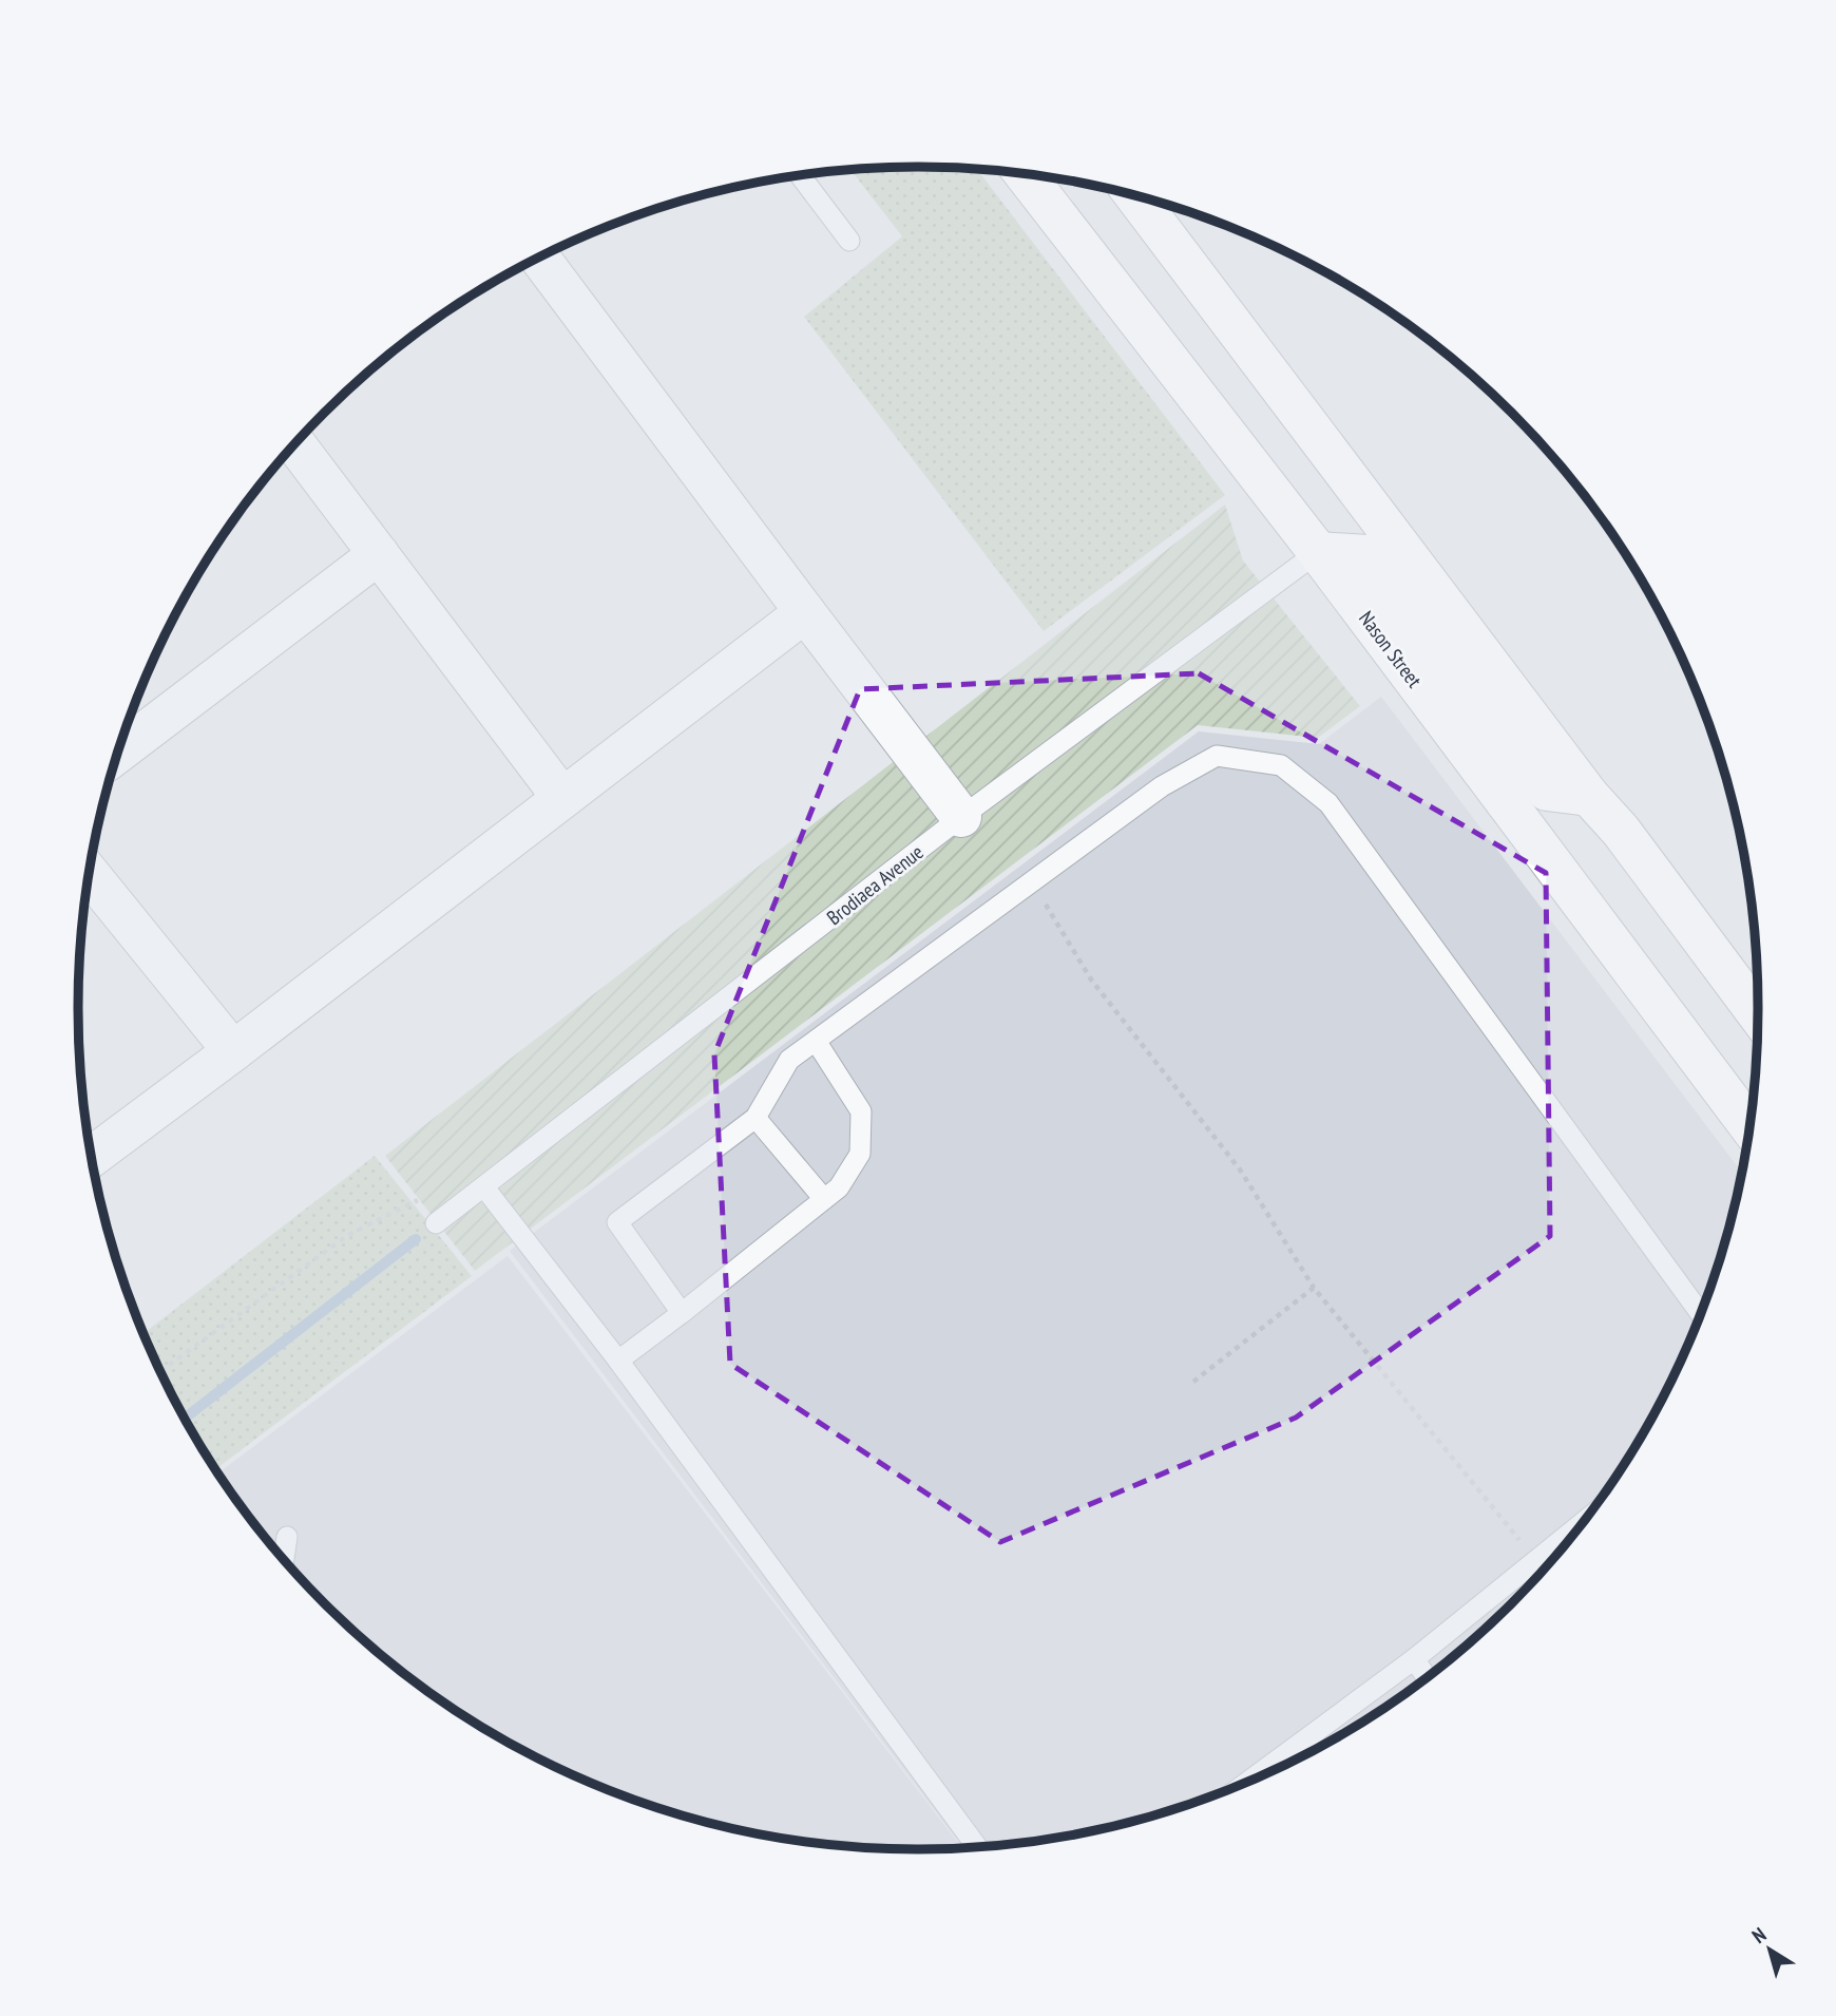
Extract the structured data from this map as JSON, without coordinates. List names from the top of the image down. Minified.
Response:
{"streets":{"main road":["Nason Street"],"lane":["Brodiaea Avenue"]},"crossings":[["Nason Street","Brodiaea Avenue"]],"north":"top left"}
